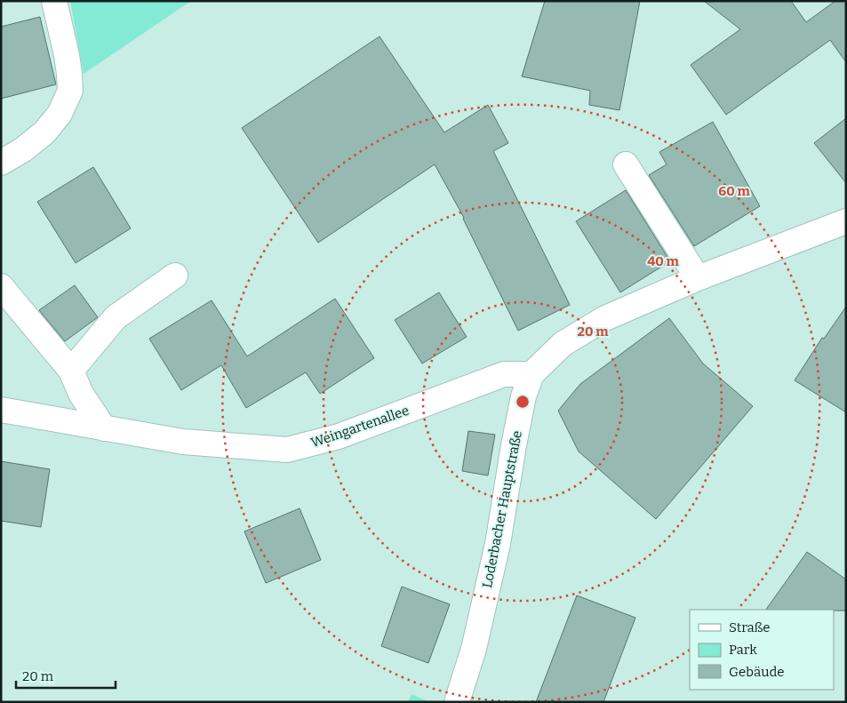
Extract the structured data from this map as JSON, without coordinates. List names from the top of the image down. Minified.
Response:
{"streets":{"street":["Weingartenallee","Loderbacher Hauptstraße"]},"crossings":[["Weingartenallee","Loderbacher Hauptstraße"]],"legend":["Straße","Park","Gebäude"],"scale_bar":"20 m","rings":["60 m","40 m","20 m"]}
